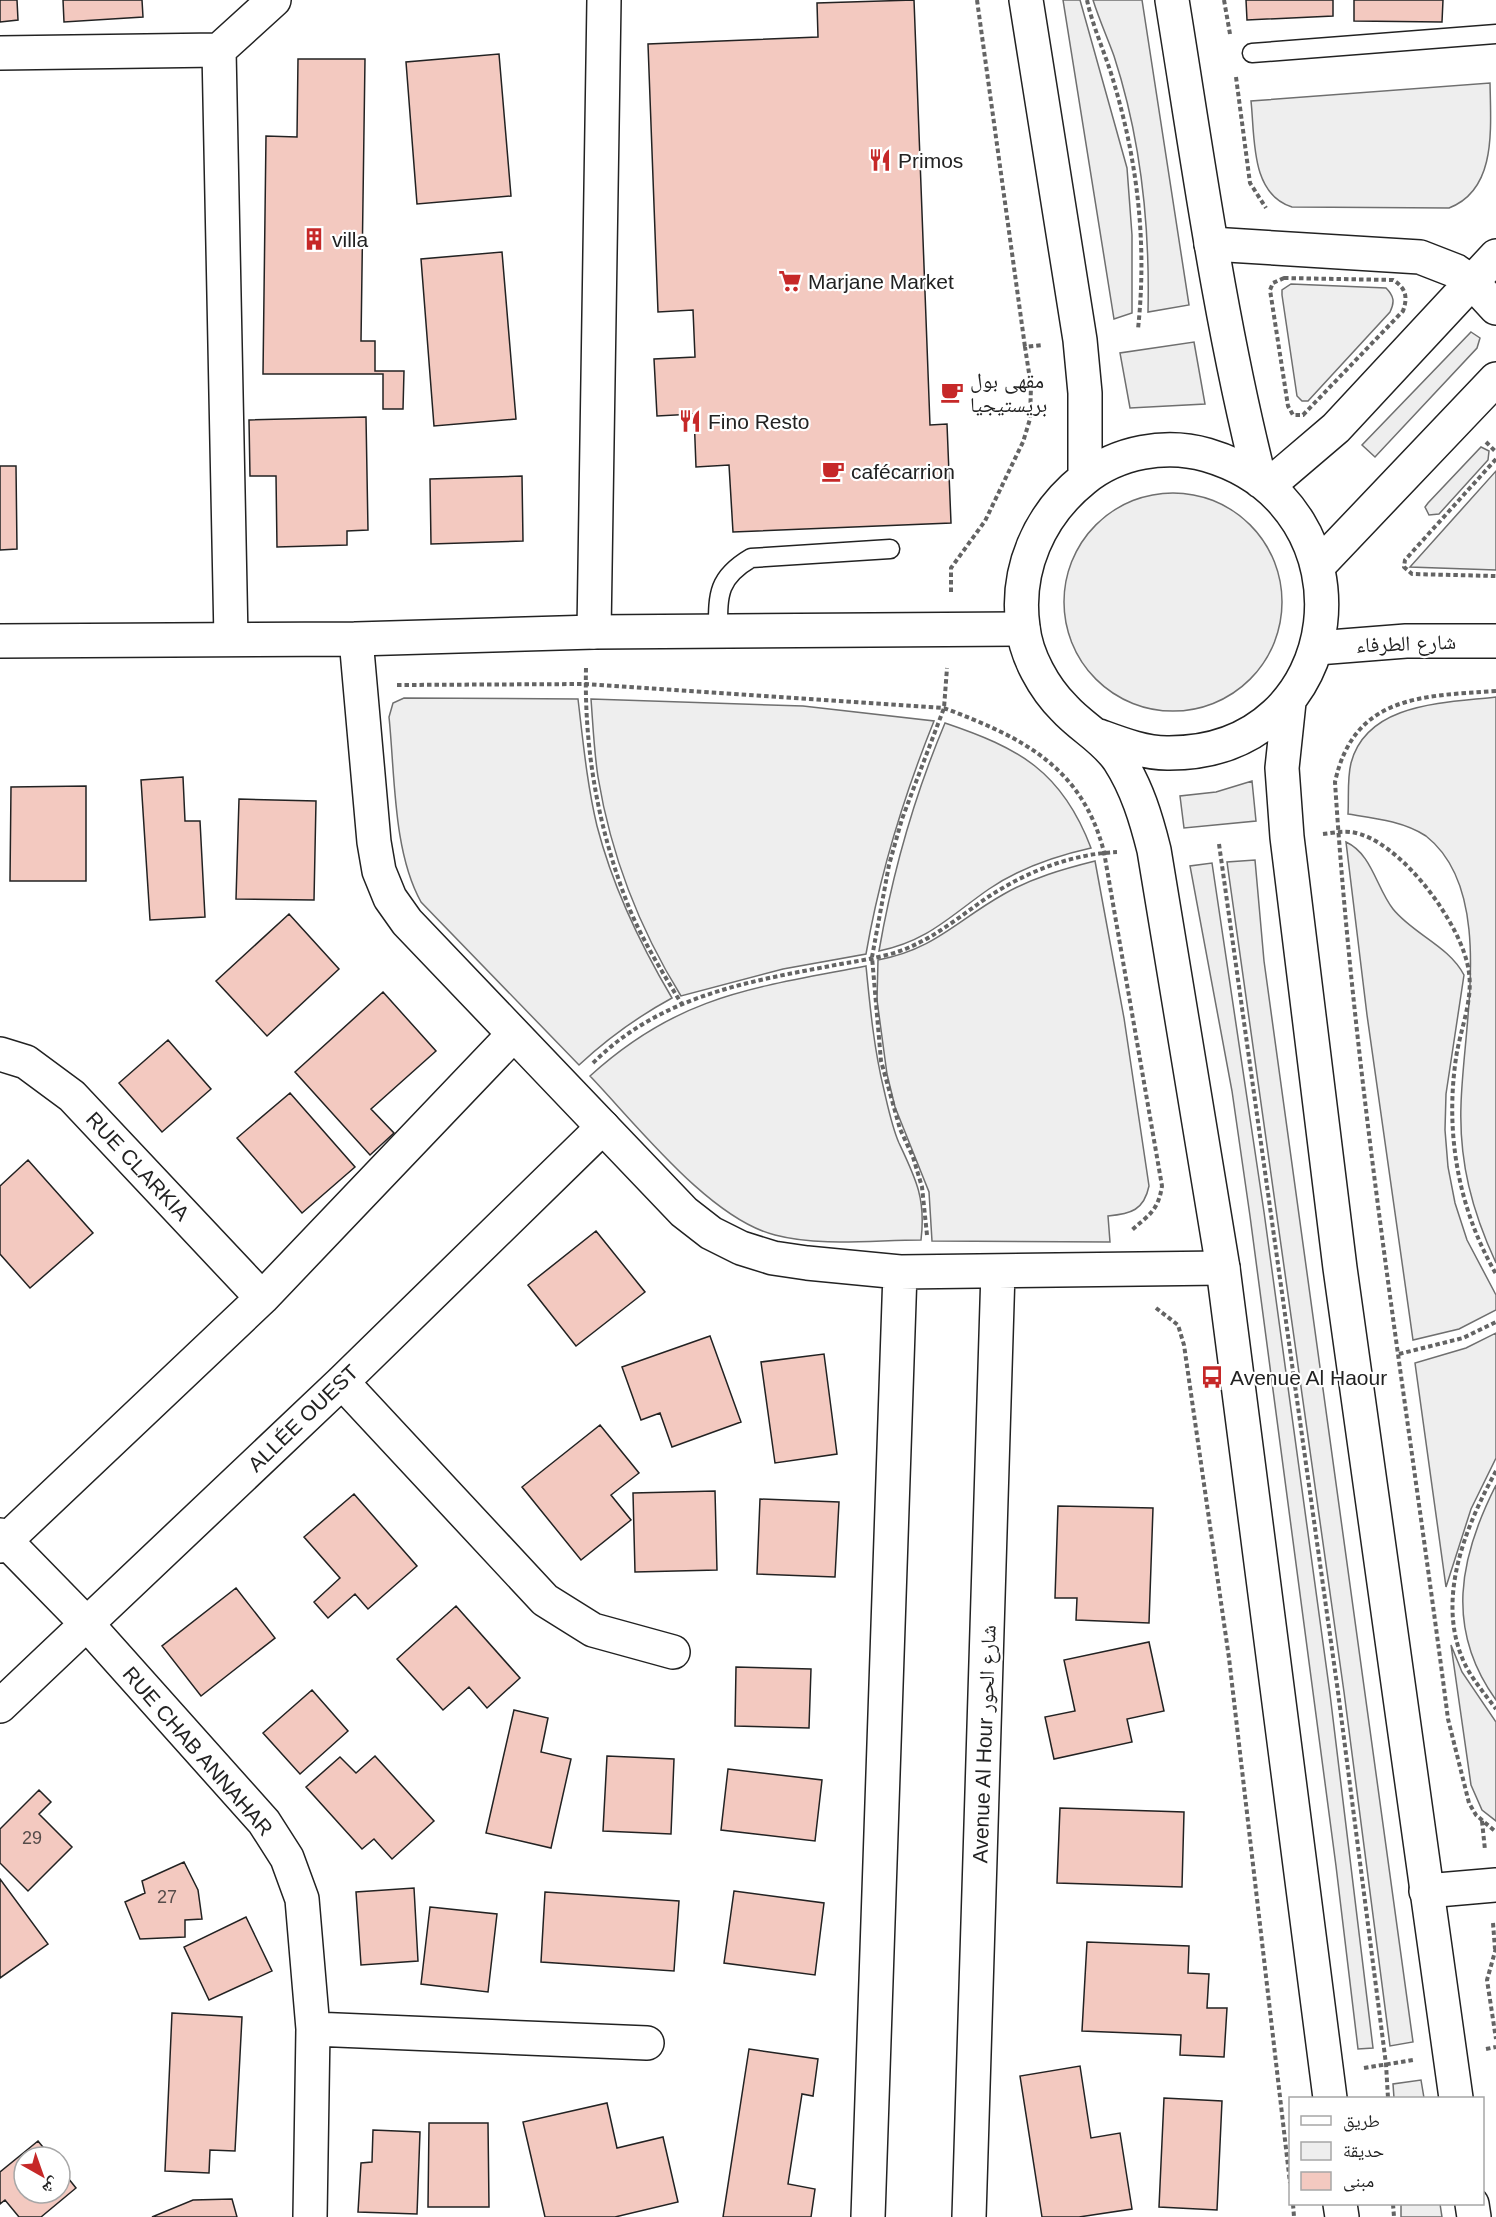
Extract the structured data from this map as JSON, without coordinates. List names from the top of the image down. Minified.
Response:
{"streets":{"street":["شارع الطرفاء","RUE CLARKIA","ALLÉE OUEST","Avenue Al Hour شارع الحور","RUE CHAB ANNAHAR"]},"crossings":[["ALLÉE OUEST","RUE CHAB ANNAHAR"]],"places":{"restaurant":["Primos","Fino Resto"],"building":["villa"],"supermarket":["Marjane Market"],"cafe":["مقهى بول بريستيجيا","cafécarrion"],"bus stop":["Avenue Al Haour"]},"house_numbers":["29","27"],"legend":["طريق","حديقة","مبنى"],"north":"bottom right"}
